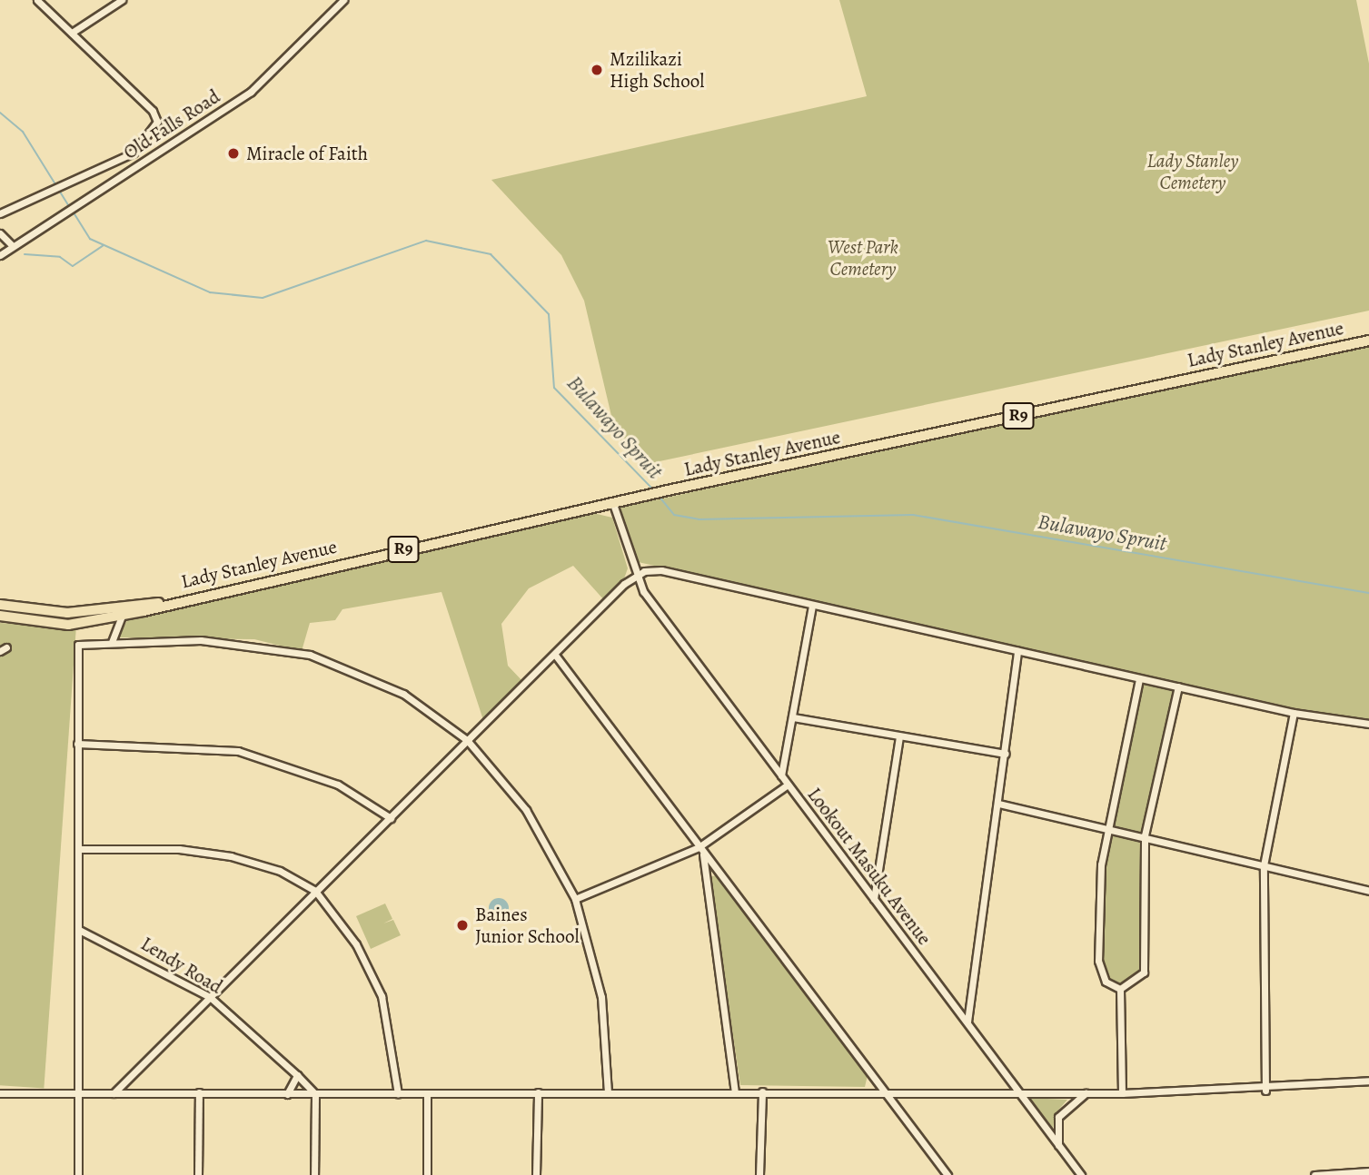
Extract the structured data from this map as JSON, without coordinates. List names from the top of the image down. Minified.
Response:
{"streets":{"highway":["Lady Stanley Avenue","R9"],"street":["Old Falls Road","Lookout Masuku Avenue","Lendy Road"]},"water":["Bulawayo Spruit"],"parks":["Lady Stanley Cemetery","West Park Cemetery"],"places":["Mzilikazi High School","Miracle of Faith","Baines Junior School"]}
